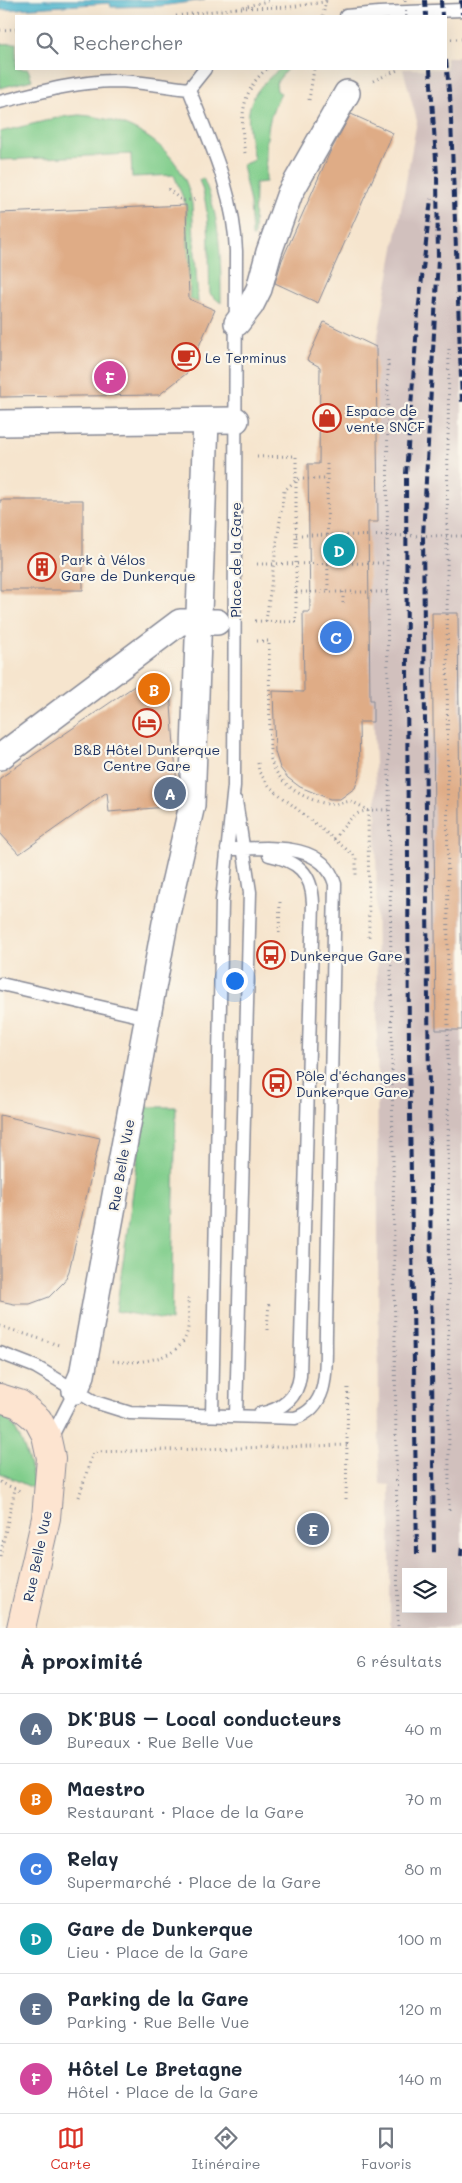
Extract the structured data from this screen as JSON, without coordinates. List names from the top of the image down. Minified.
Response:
{"streets":{"main road":["Rue Belle Vue"],"lane":["Place de la Gare"]},"places":{"cafe":["Le Terminus"],"shop":["Espace de vente SNCF"],"building":["Park à Vélos Gare de Dunkerque"],"hotel":["B&B Hôtel Dunkerque Centre Gare"],"bus stop":["Dunkerque Gare","Pôle d'échanges Dunkerque Gare"]},"page":{"search":"Rechercher","pins":["F","D","C","B","A","E"],"heading":["À proximité","6 résultats"],"list":[{"mark":"A","name":"DK'BUS – Local conducteurs","note":"Bureaux · Rue Belle Vue","value":"40 m"},{"mark":"B","name":"Maestro","note":"Restaurant · Place de la Gare","value":"70 m"},{"mark":"C","name":"Relay","note":"Supermarché · Place de la Gare","value":"80 m"},{"mark":"D","name":"Gare de Dunkerque","note":"Lieu · Place de la Gare","value":"100 m"},{"mark":"E","name":"Parking de la Gare","note":"Parking · Rue Belle Vue","value":"120 m"},{"mark":"F","name":"Hôtel Le Bretagne","note":"Hôtel · Place de la Gare","value":"140 m"}],"nav":["Carte","Itinéraire","Favoris"]}}
